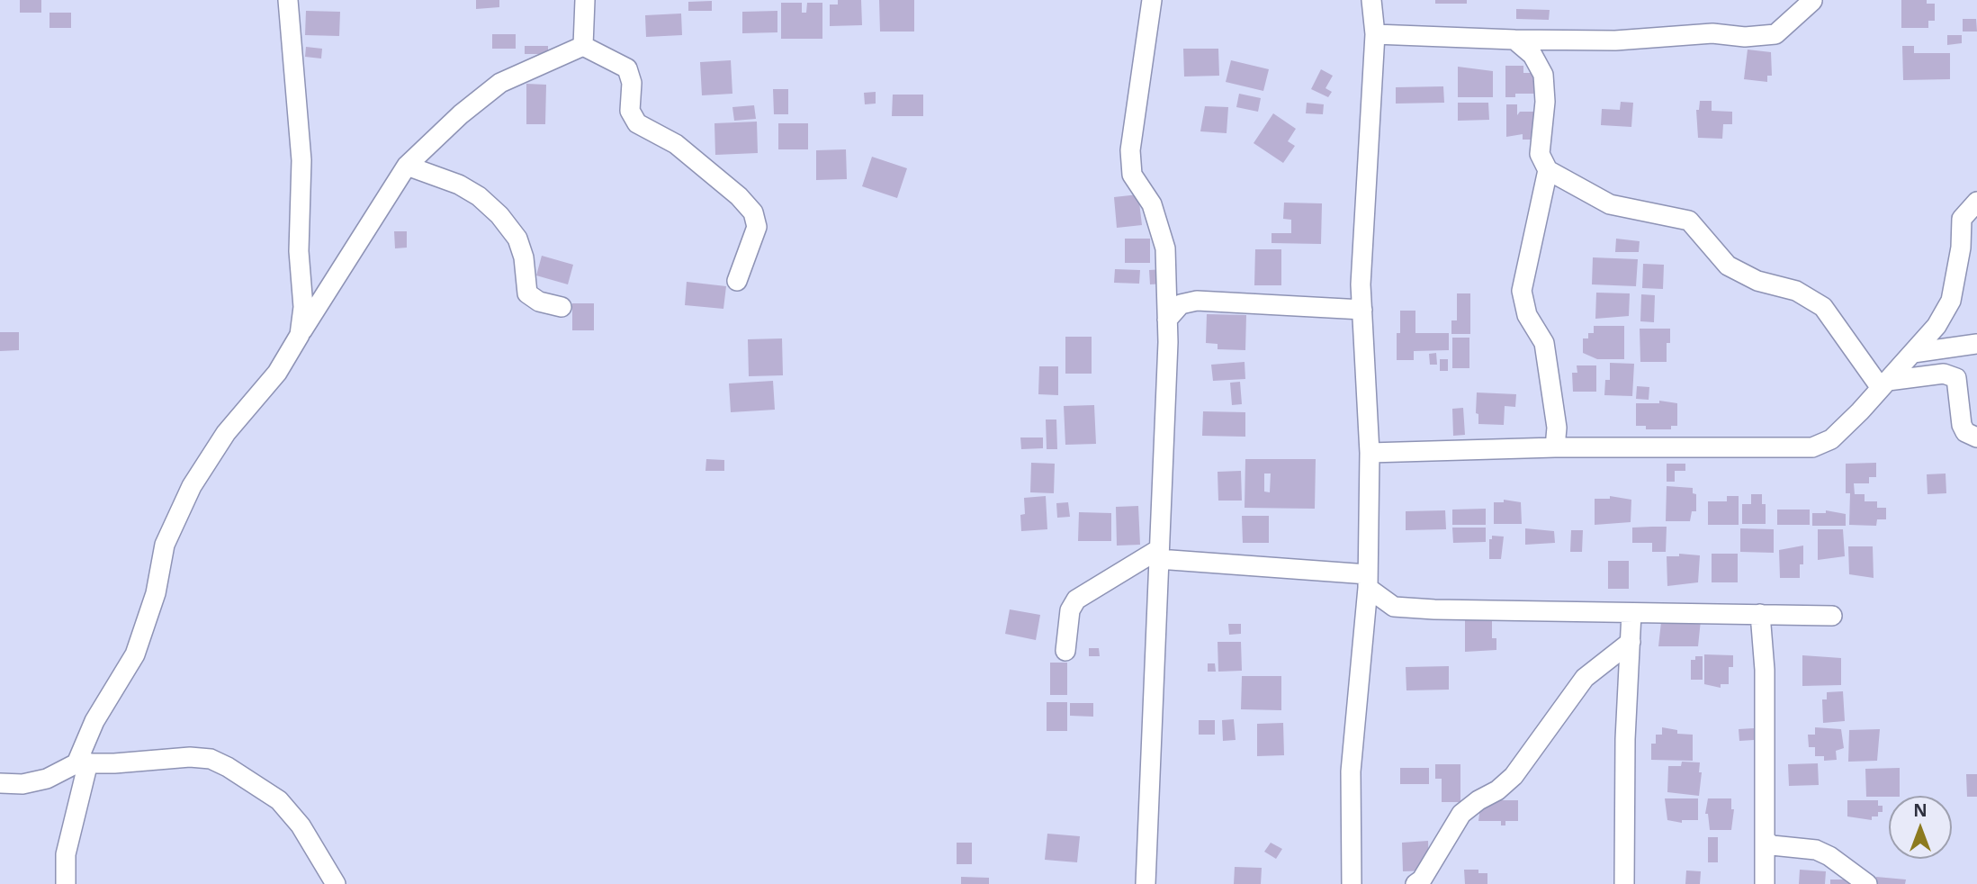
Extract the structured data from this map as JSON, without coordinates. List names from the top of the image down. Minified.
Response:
{"north":"top"}
